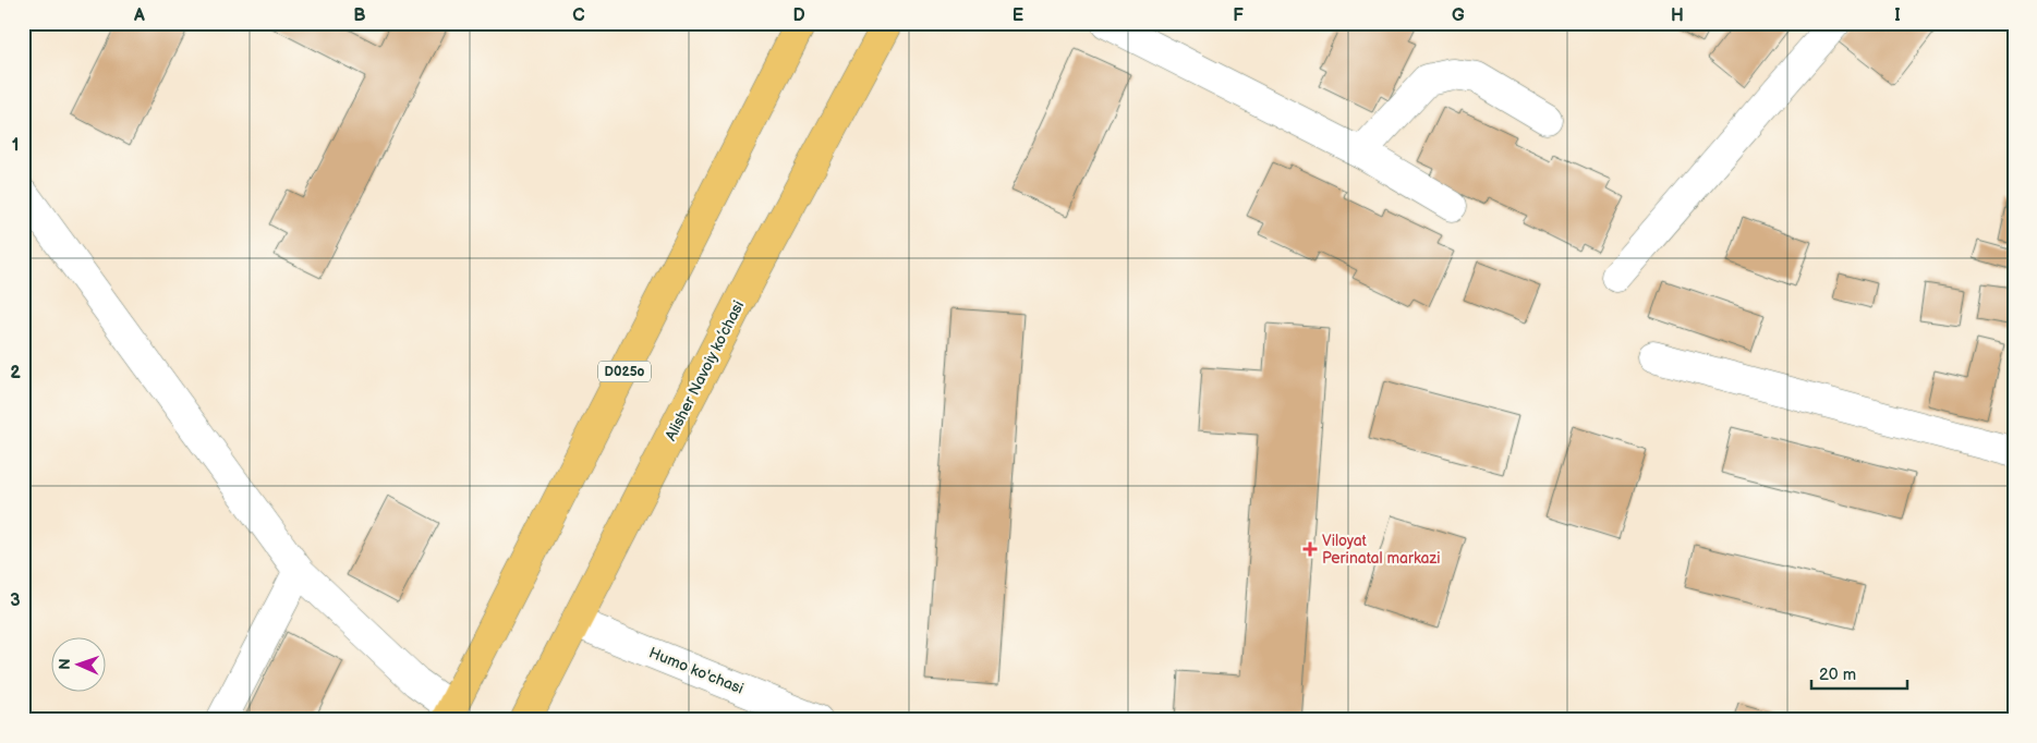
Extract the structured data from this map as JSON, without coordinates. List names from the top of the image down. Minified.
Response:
{"streets":{"main road":["Alisher Navoiy ko’chasi","D025o"],"street":["Humo ko'chasi"]},"crossings":[["Alisher Navoiy ko’chasi","Humo ko'chasi"]],"places":{"health":["Viloyat Perinatal markazi"]},"scale_bar":"20 m","north":"left","grid":{"columns":["A","B","C","D","E","F","G","H","I"],"rows":["1","2","3"]}}
